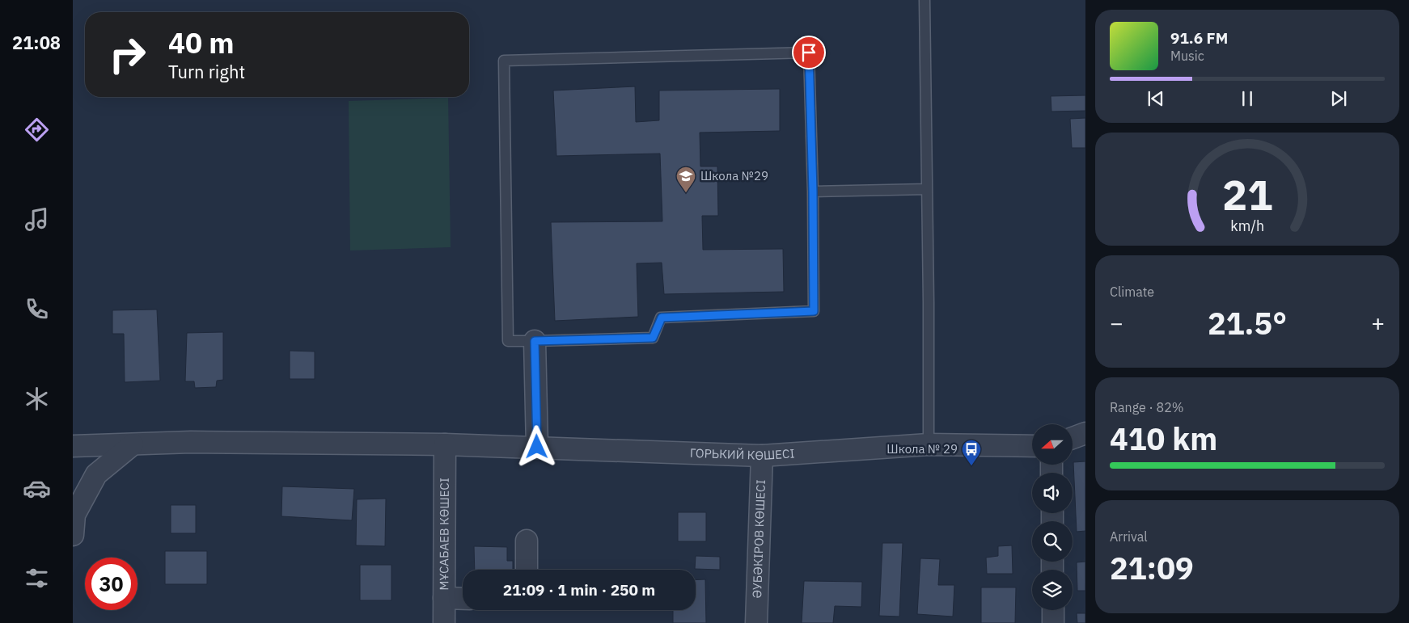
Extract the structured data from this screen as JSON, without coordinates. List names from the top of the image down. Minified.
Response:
{"streets":{"street":["ГОРЬКИЙ КӨШЕСІ","МҰСАБАЕВ КӨШЕСІ","ӘУБӘКІРОВ КӨШЕСІ"]},"crossings":[["ГОРЬКИЙ КӨШЕСІ","МҰСАБАЕВ КӨШЕСІ"],["ГОРЬКИЙ КӨШЕСІ","ӘУБӘКІРОВ КӨШЕСІ"]],"places":{"school or university":["Школа №29"],"bus stop":["Школа № 29"]},"north":"left","page":{"tabs":"21:08","turn":["40 m","Turn right"],"song":["91.6 FM","Music"],"tile":["Climate",["Range · 82%","410 km"],["Arrival","21:09"]],"heat":["−","21.5°","+"],"limit":"30","trip":"21:09 · 1 min · 250 m","gauge":["21","km/h"]}}
